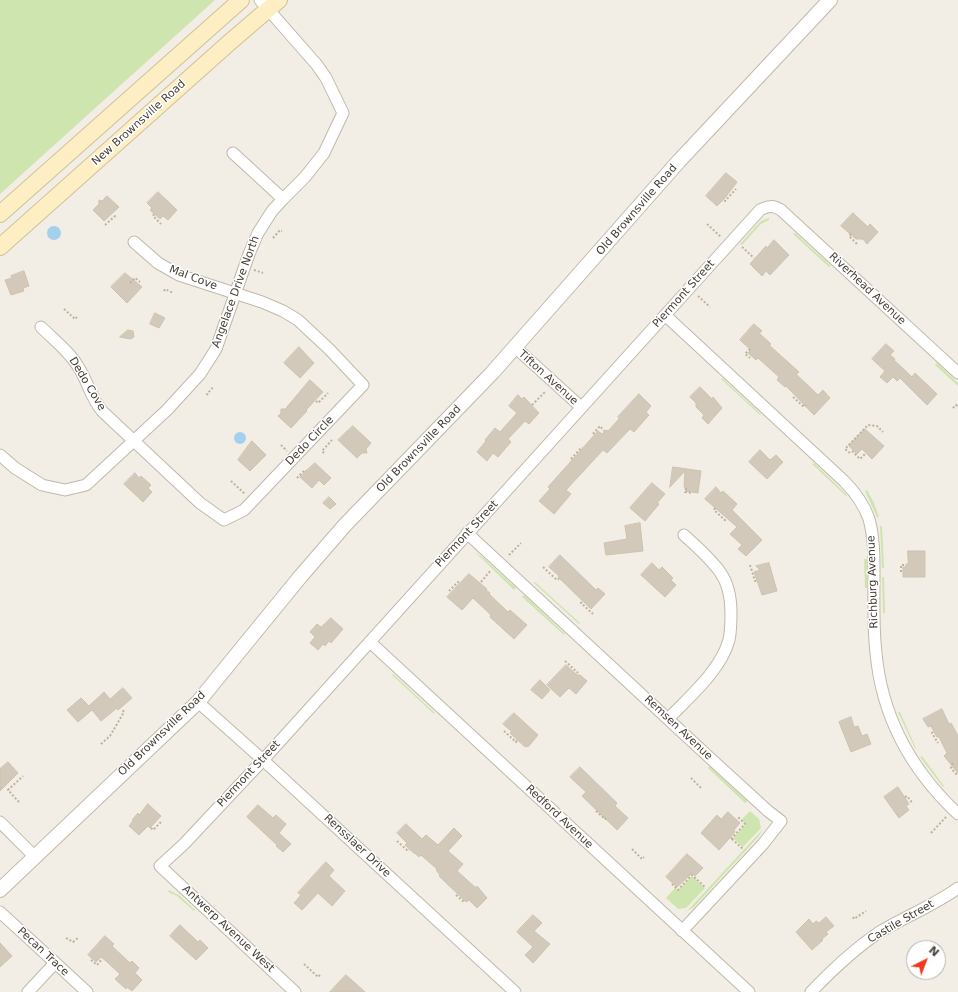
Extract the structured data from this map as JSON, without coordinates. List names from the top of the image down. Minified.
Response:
{"streets":{"main road":["New Brownsville Road"],"street":["Old Brownsville Road","Mal Cove","Riverhead Avenue","Angelace Drive North","Piermont Street","Tifton Avenue","Dedo Cove","Dedo Circle","Richburg Avenue","Remsen Avenue","Redford Avenue","Rensslaer Drive","Castile Street","Antwerp Avenue West","Pecan Trace"]},"crossings":[["New Brownsville Road","Angelace Drive North"],["Old Brownsville Road","Tifton Avenue"],["Old Brownsville Road","Rensslaer Drive"],["Mal Cove","Angelace Drive North"],["Mal Cove","Dedo Circle"],["Riverhead Avenue","Piermont Street"],["Angelace Drive North","Dedo Cove"],["Angelace Drive North","Dedo Circle"],["Piermont Street","Tifton Avenue"],["Piermont Street","Richburg Avenue"],["Piermont Street","Remsen Avenue"],["Piermont Street","Redford Avenue"],["Piermont Street","Rensslaer Drive"],["Piermont Street","Antwerp Avenue West"],["Dedo Cove","Dedo Circle"],["Remsen Avenue","Redford Avenue"]],"north":"top right"}
